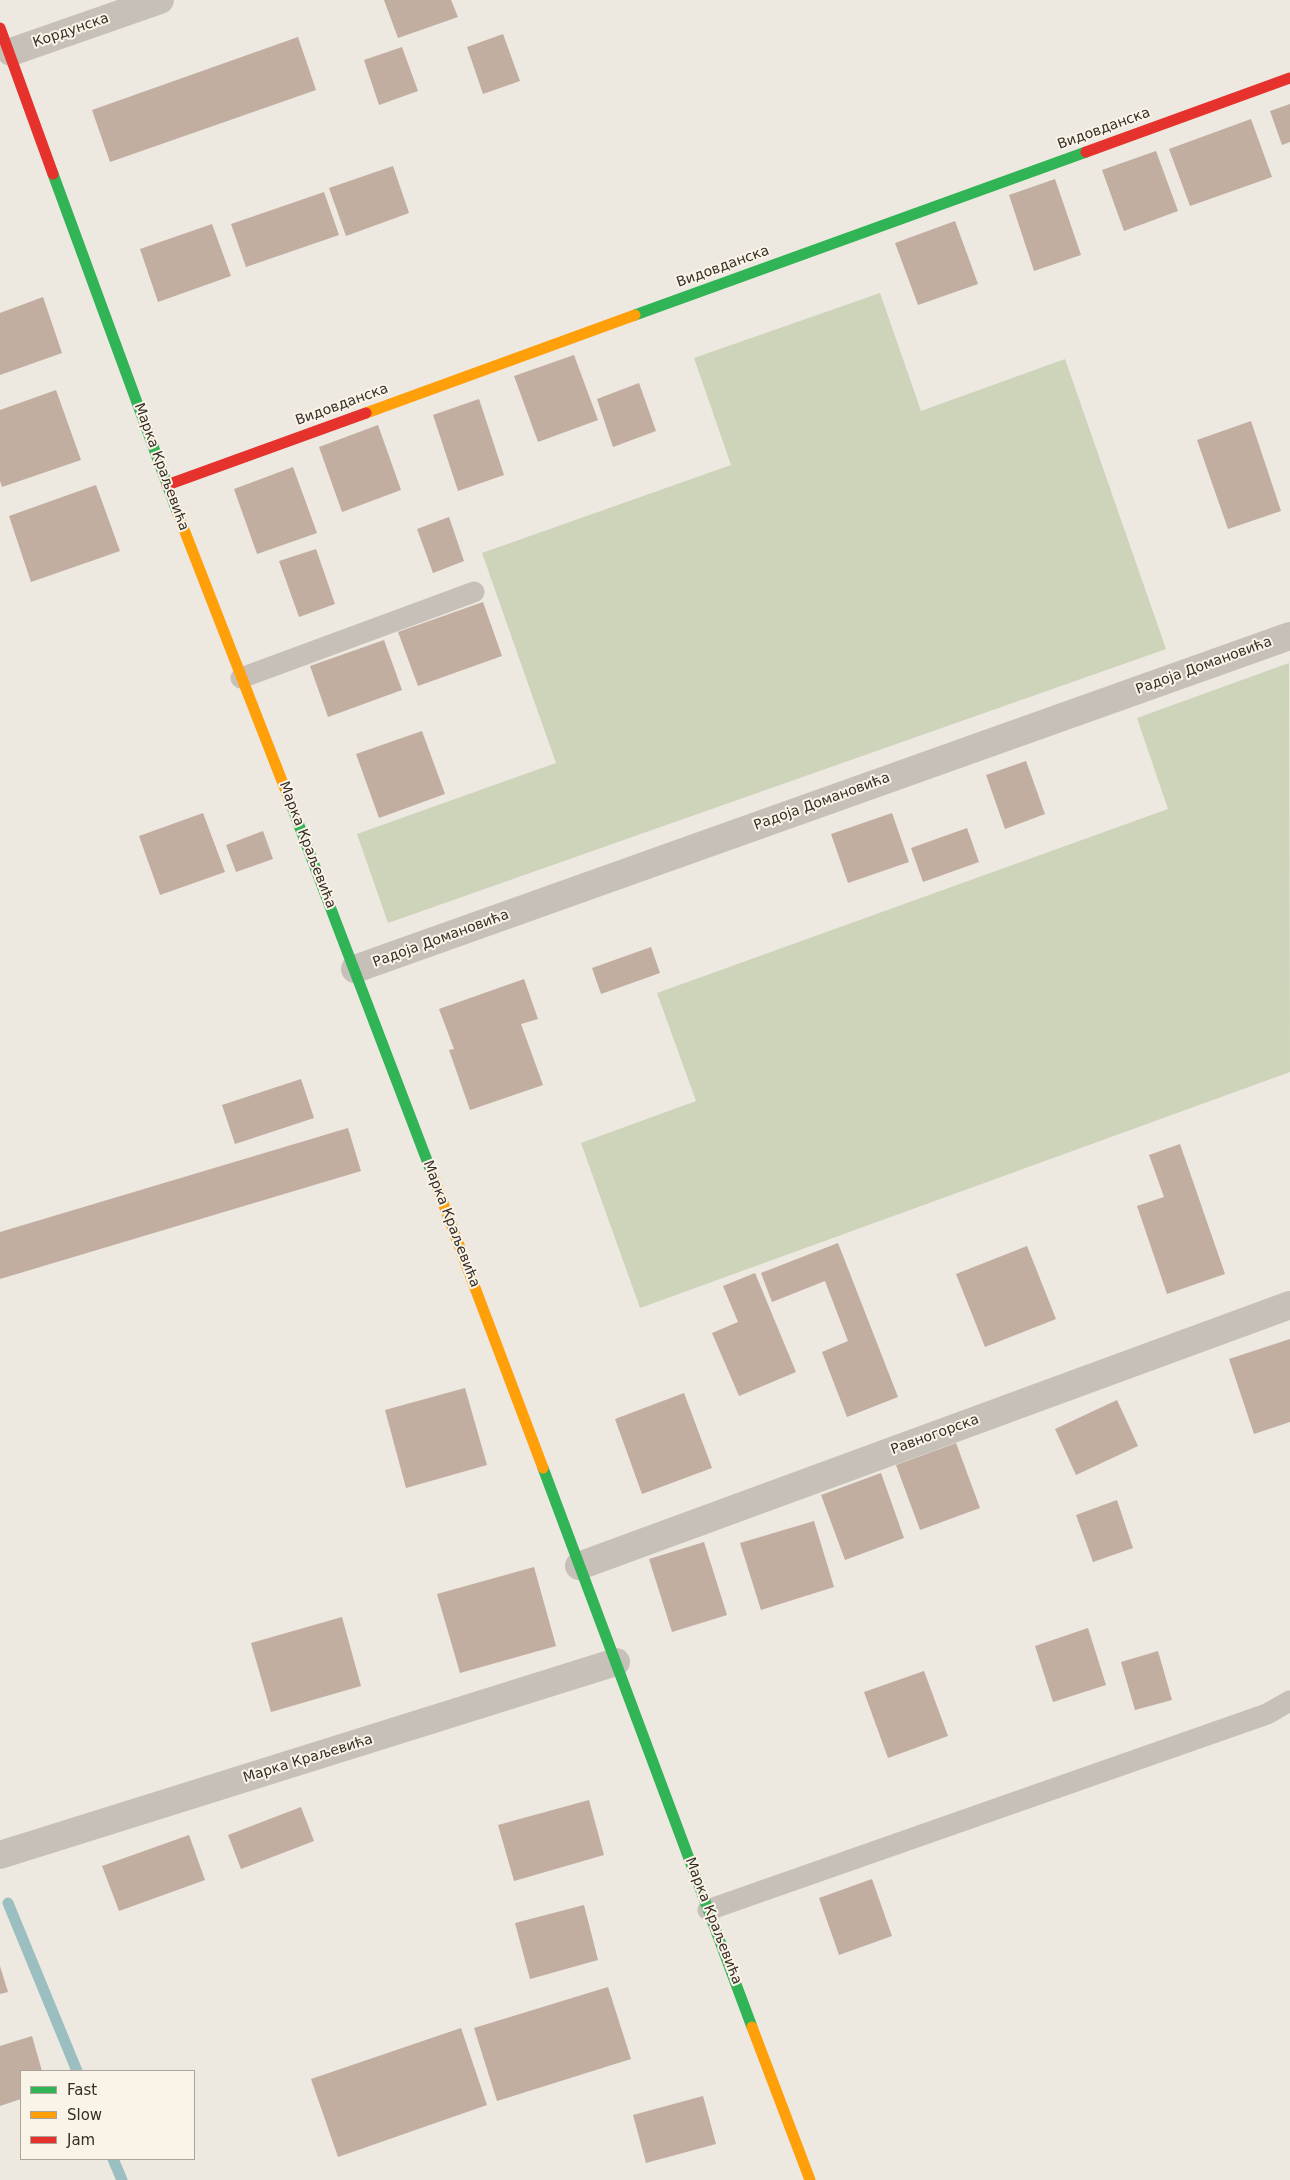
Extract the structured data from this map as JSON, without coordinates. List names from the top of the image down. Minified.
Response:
{"streets":{"street":["Кордунска","Видовданска","Марка Краљевића","Радоја Домановића","Равногорска"]},"crossings":[["Кордунска","Марка Краљевића"],["Видовданска","Марка Краљевића"],["Марка Краљевића","Радоја Домановића"],["Марка Краљевића","Равногорска"]],"legend":["Fast","Slow","Jam"]}
